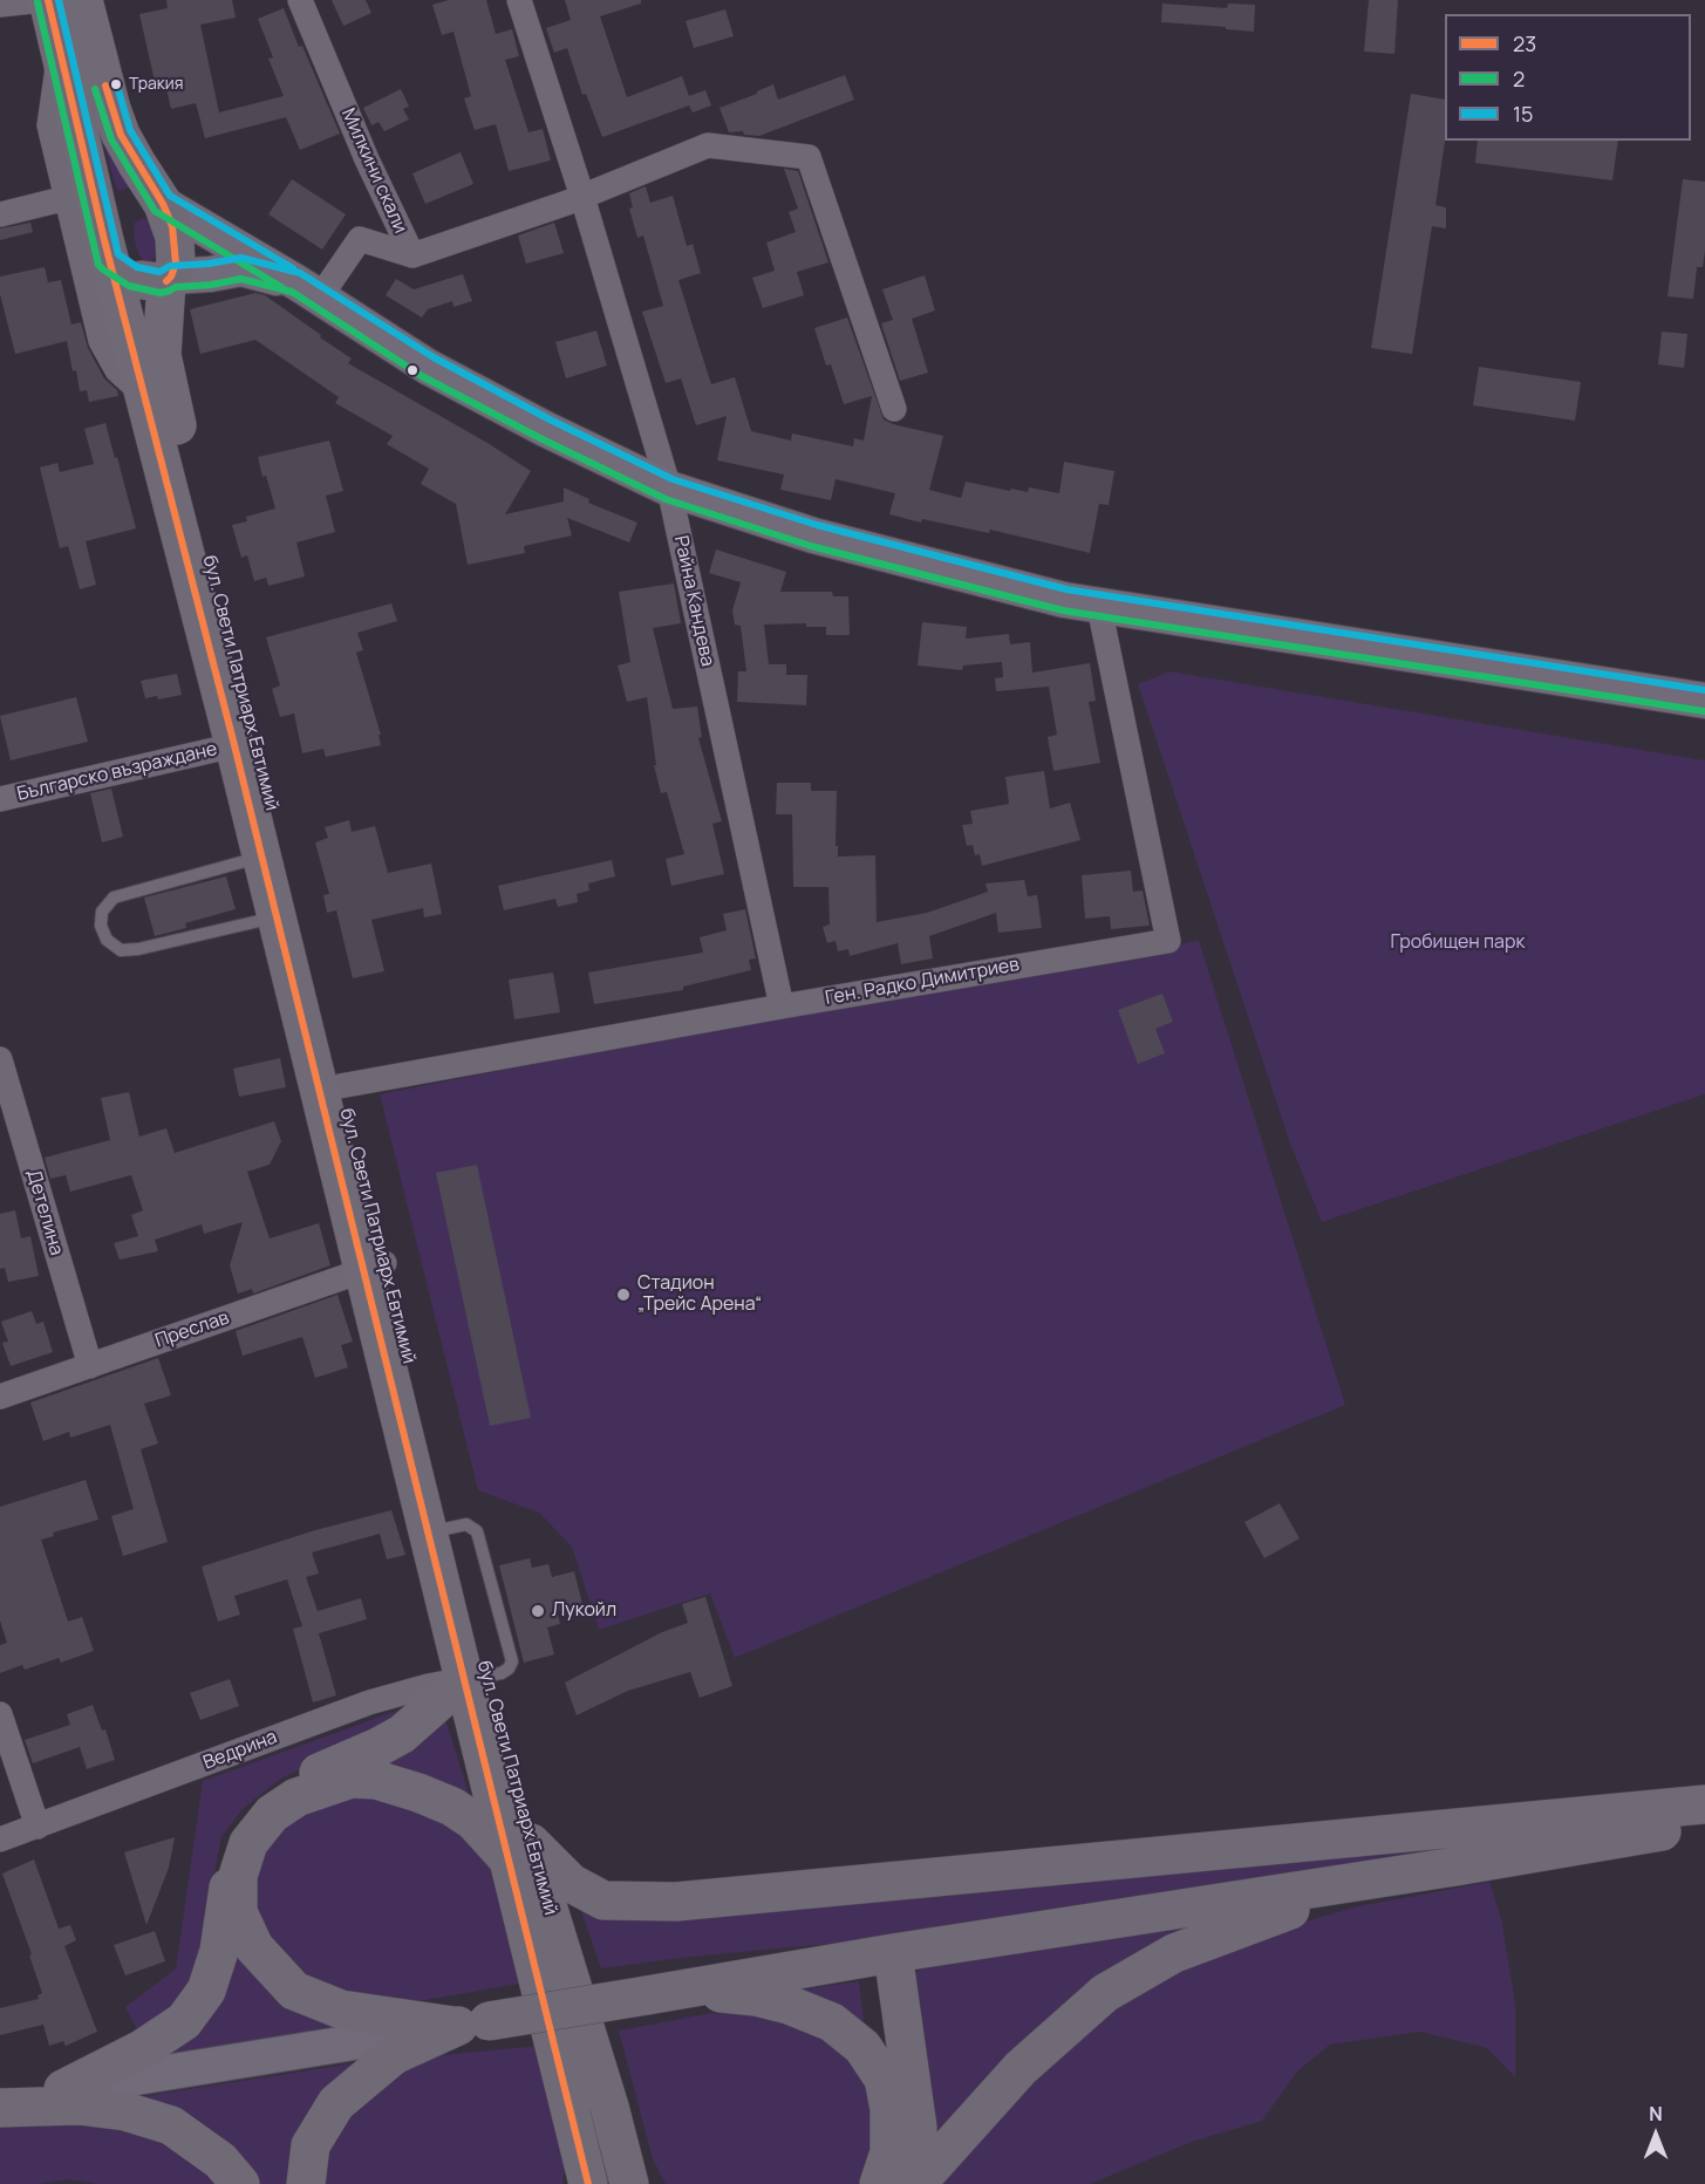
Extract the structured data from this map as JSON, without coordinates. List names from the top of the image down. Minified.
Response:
{"streets":{"main road":["бул. Свети Патриарх Евтимий"],"street":["Милкини скали","Райна Кандева","Българско възраждане","Ген. Радко Димитриев","Детелина","Преслав","Ведрина"]},"crossings":[["Милкини скали","Райна Кандева"],["Райна Кандева","Ген. Радко Димитриев"],["бул. Свети Патриарх Евтимий","Българско възраждане"],["бул. Свети Патриарх Евтимий","Ген. Радко Димитриев"],["бул. Свети Патриарх Евтимий","Преслав"],["бул. Свети Патриарх Евтимий","Ведрина"],["Детелина","Преслав"]],"parks":["Гробищен парк"],"places":["Тракия","Стадион „Трейс Арена“","Лукойл"],"lines":["transit line 23","transit line 15","transit line 2"],"legend":["23","2","15"],"north":"top"}
